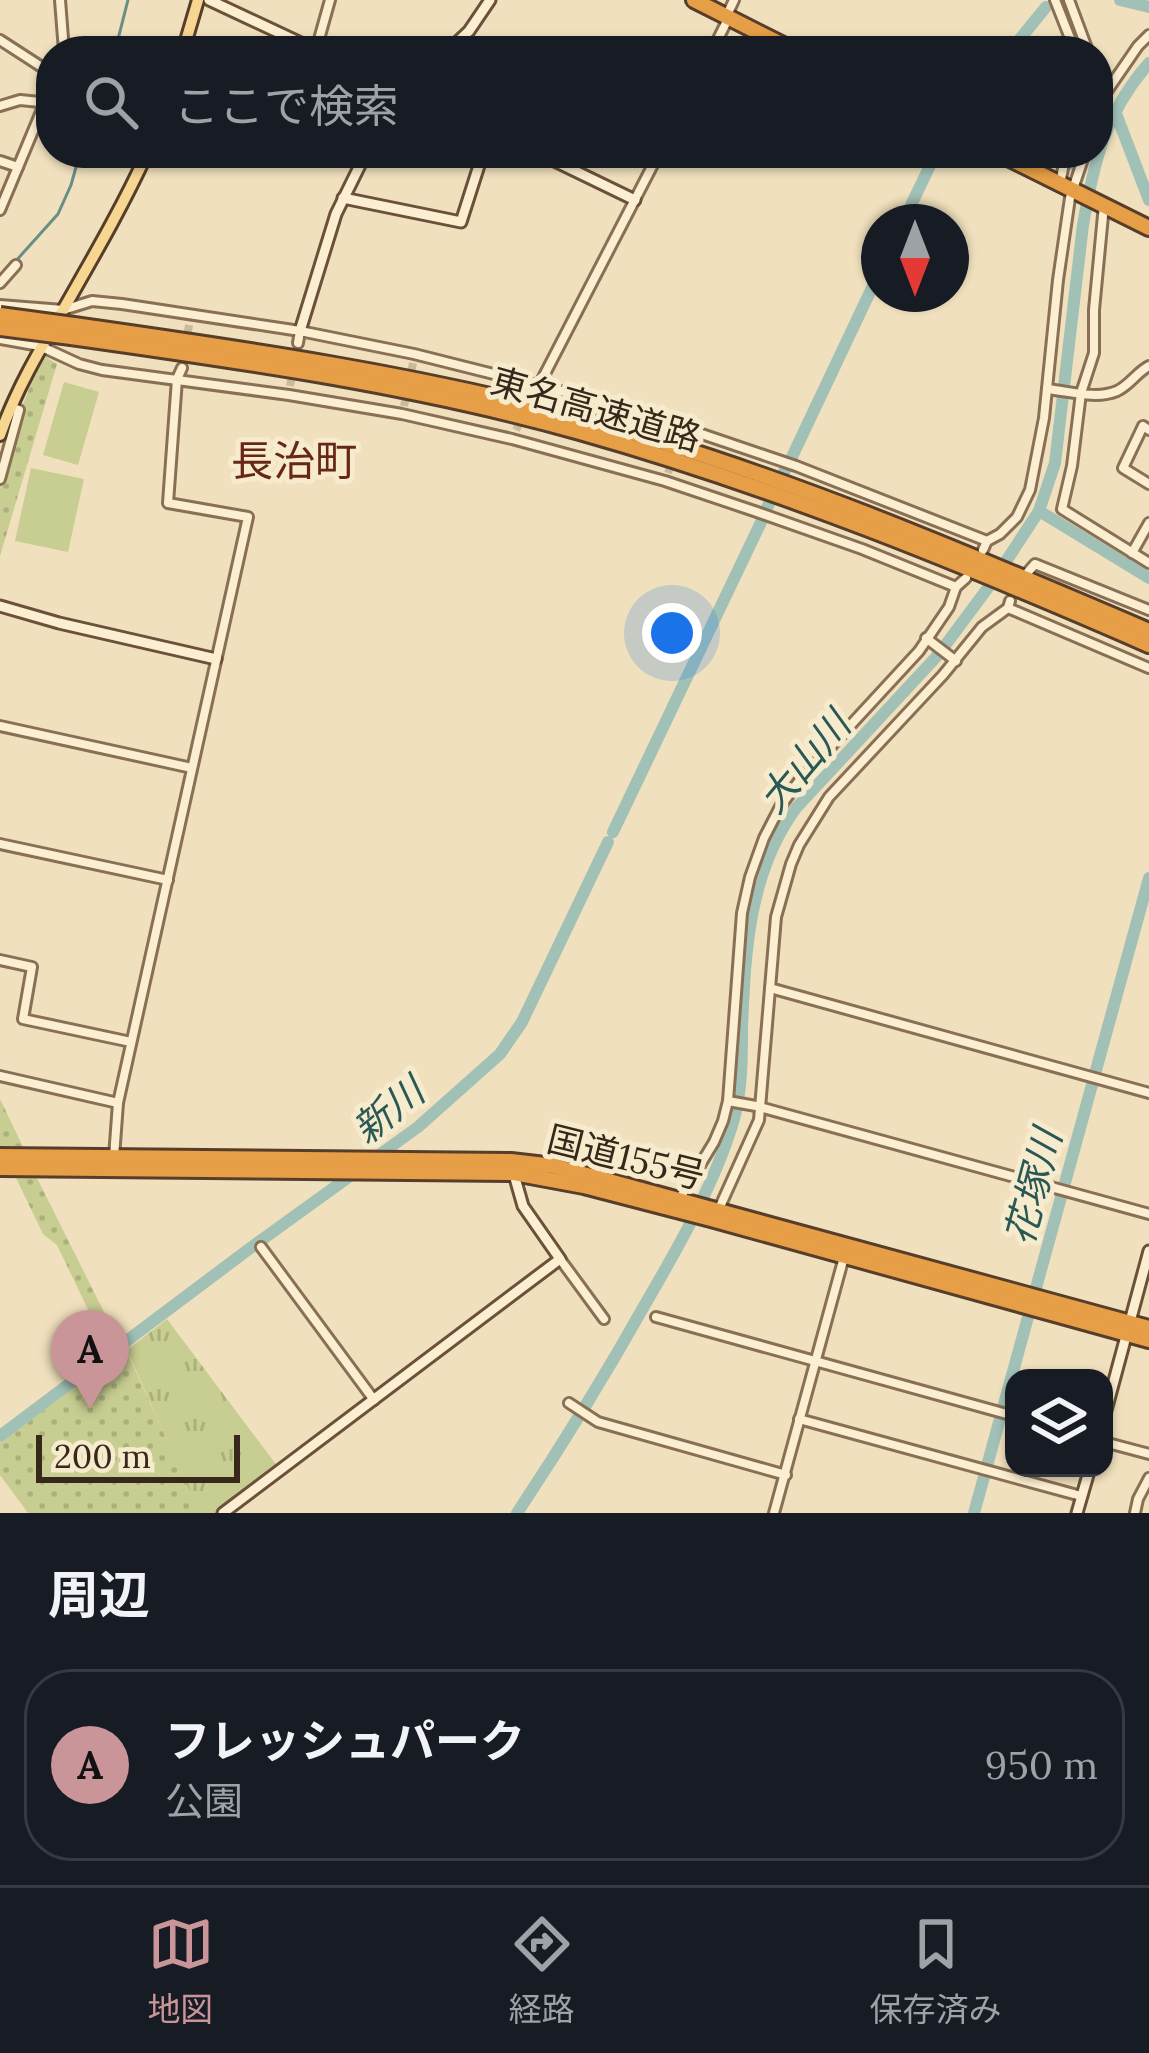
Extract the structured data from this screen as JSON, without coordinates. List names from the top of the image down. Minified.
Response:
{"streets":{"highway":["東名高速道路","国道155号"]},"districts":["長治町"],"water":["大山川","新川","花塚川"],"scale_bar":"200 m","north":"bottom","page":{"search":"ここで検索","pins":"A","scale":"200 m","heading":"周辺","list":[{"mark":"A","name":"フレッシュパーク","note":"公園","value":"950 m"}],"nav":["地図","経路","保存済み"]}}
